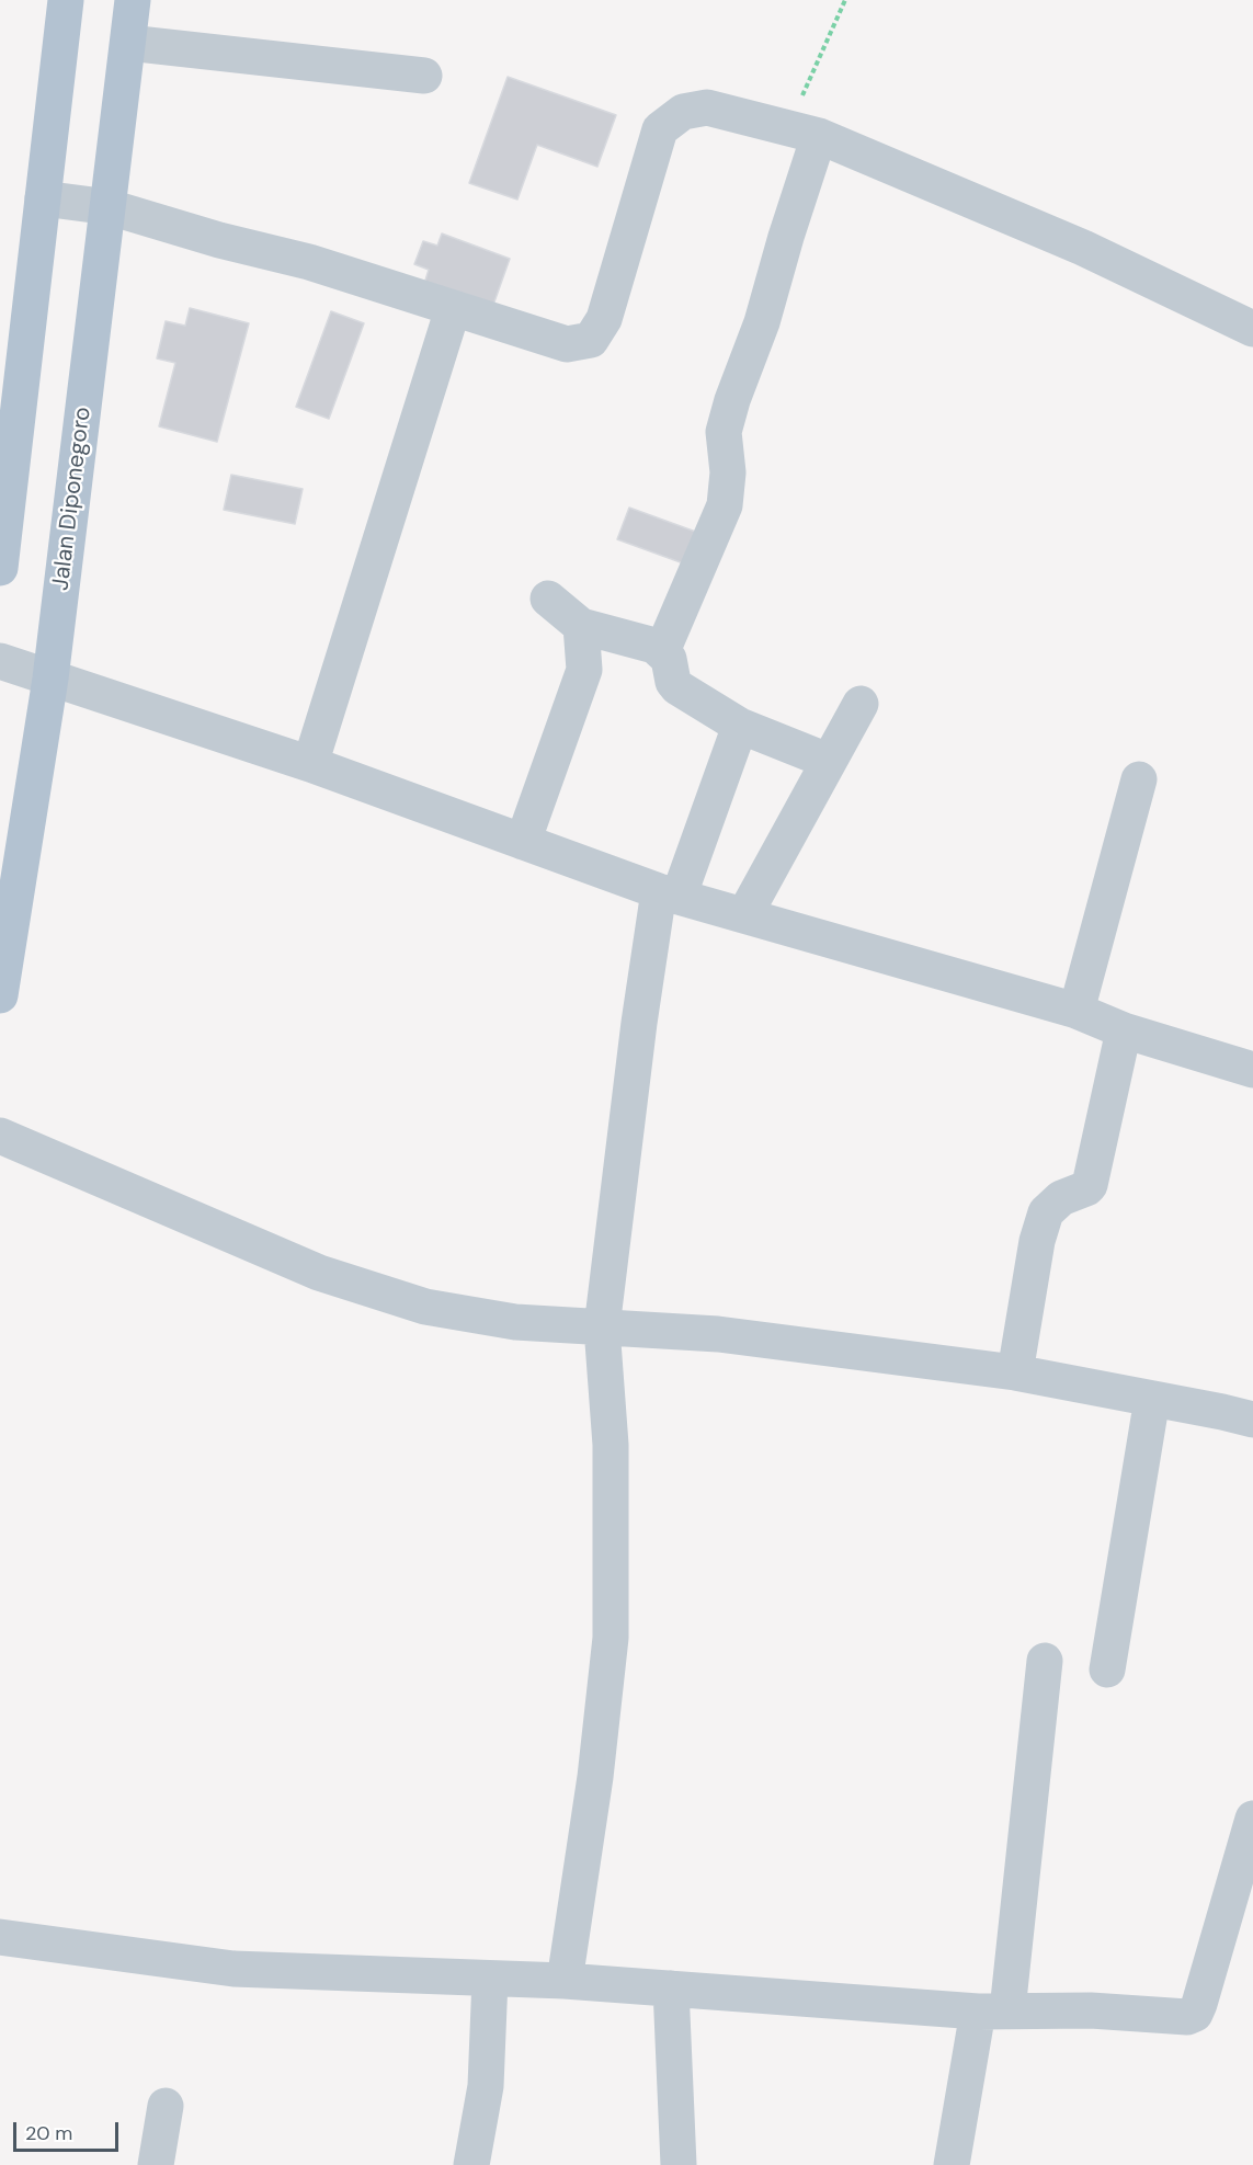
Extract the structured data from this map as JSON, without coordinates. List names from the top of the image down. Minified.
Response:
{"streets":{"main road":["Jalan Diponegoro"]},"scale_bar":"20 m"}
